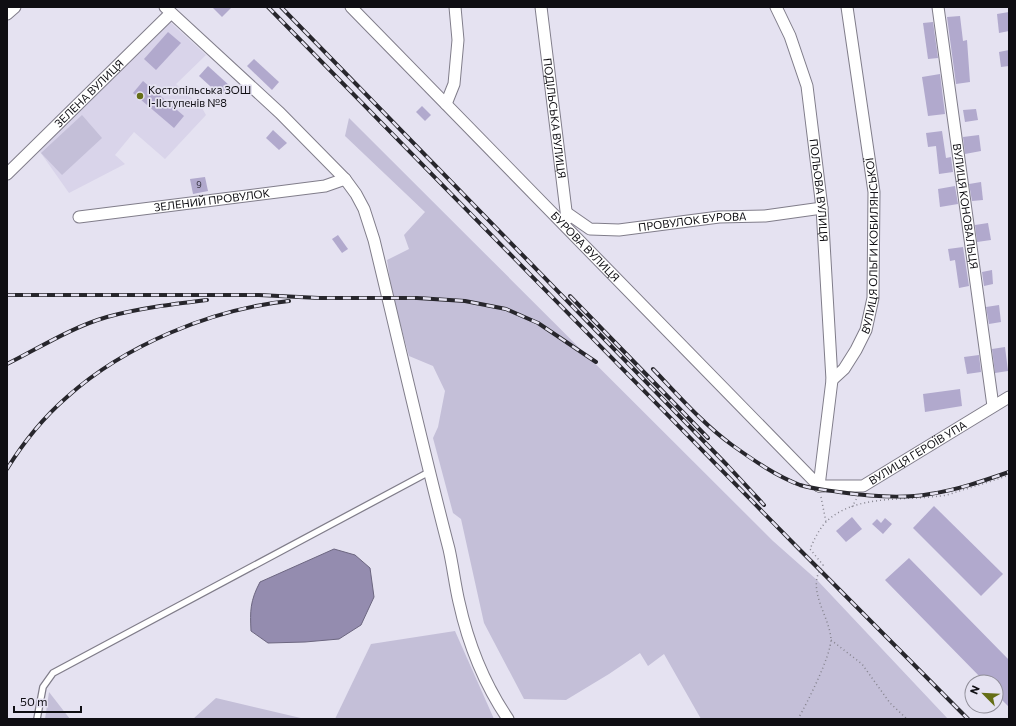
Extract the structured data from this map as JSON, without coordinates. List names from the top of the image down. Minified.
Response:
{"streets":{"street":["ЗЕЛЕНА ВУЛИЦЯ","ПОДІЛЬСЬКА ВУЛИЦЯ","ПОЛЬОВА ВУЛИЦЯ","ЗЕЛЕНИЙ ПРОВУЛОК","ВУЛИЦЯ КОНОВАЛЬЦЯ","ПРОВУЛОК БУРОВА","БУРОВА ВУЛИЦЯ","ВУЛИЦЯ ОЛЬГИ КОБИЛЯНСЬКОЇ","ВУЛИЦЯ ГЕРОЇВ УПА"]},"crossings":[["ПОДІЛЬСЬКА ВУЛИЦЯ","ПРОВУЛОК БУРОВА"],["ПОДІЛЬСЬКА ВУЛИЦЯ","БУРОВА ВУЛИЦЯ"],["ПОЛЬОВА ВУЛИЦЯ","ПРОВУЛОК БУРОВА"],["ПОЛЬОВА ВУЛИЦЯ","БУРОВА ВУЛИЦЯ"],["ПОЛЬОВА ВУЛИЦЯ","ВУЛИЦЯ ОЛЬГИ КОБИЛЯНСЬКОЇ"],["ПОЛЬОВА ВУЛИЦЯ","ВУЛИЦЯ ГЕРОЇВ УПА"],["ВУЛИЦЯ КОНОВАЛЬЦЯ","ВУЛИЦЯ ГЕРОЇВ УПА"],["БУРОВА ВУЛИЦЯ","ВУЛИЦЯ ГЕРОЇВ УПА"]],"places":["Костопільська ЗОШ І-ІІступенів №8"],"house_numbers":["9"],"scale_bar":"50 m","north":"top left"}
